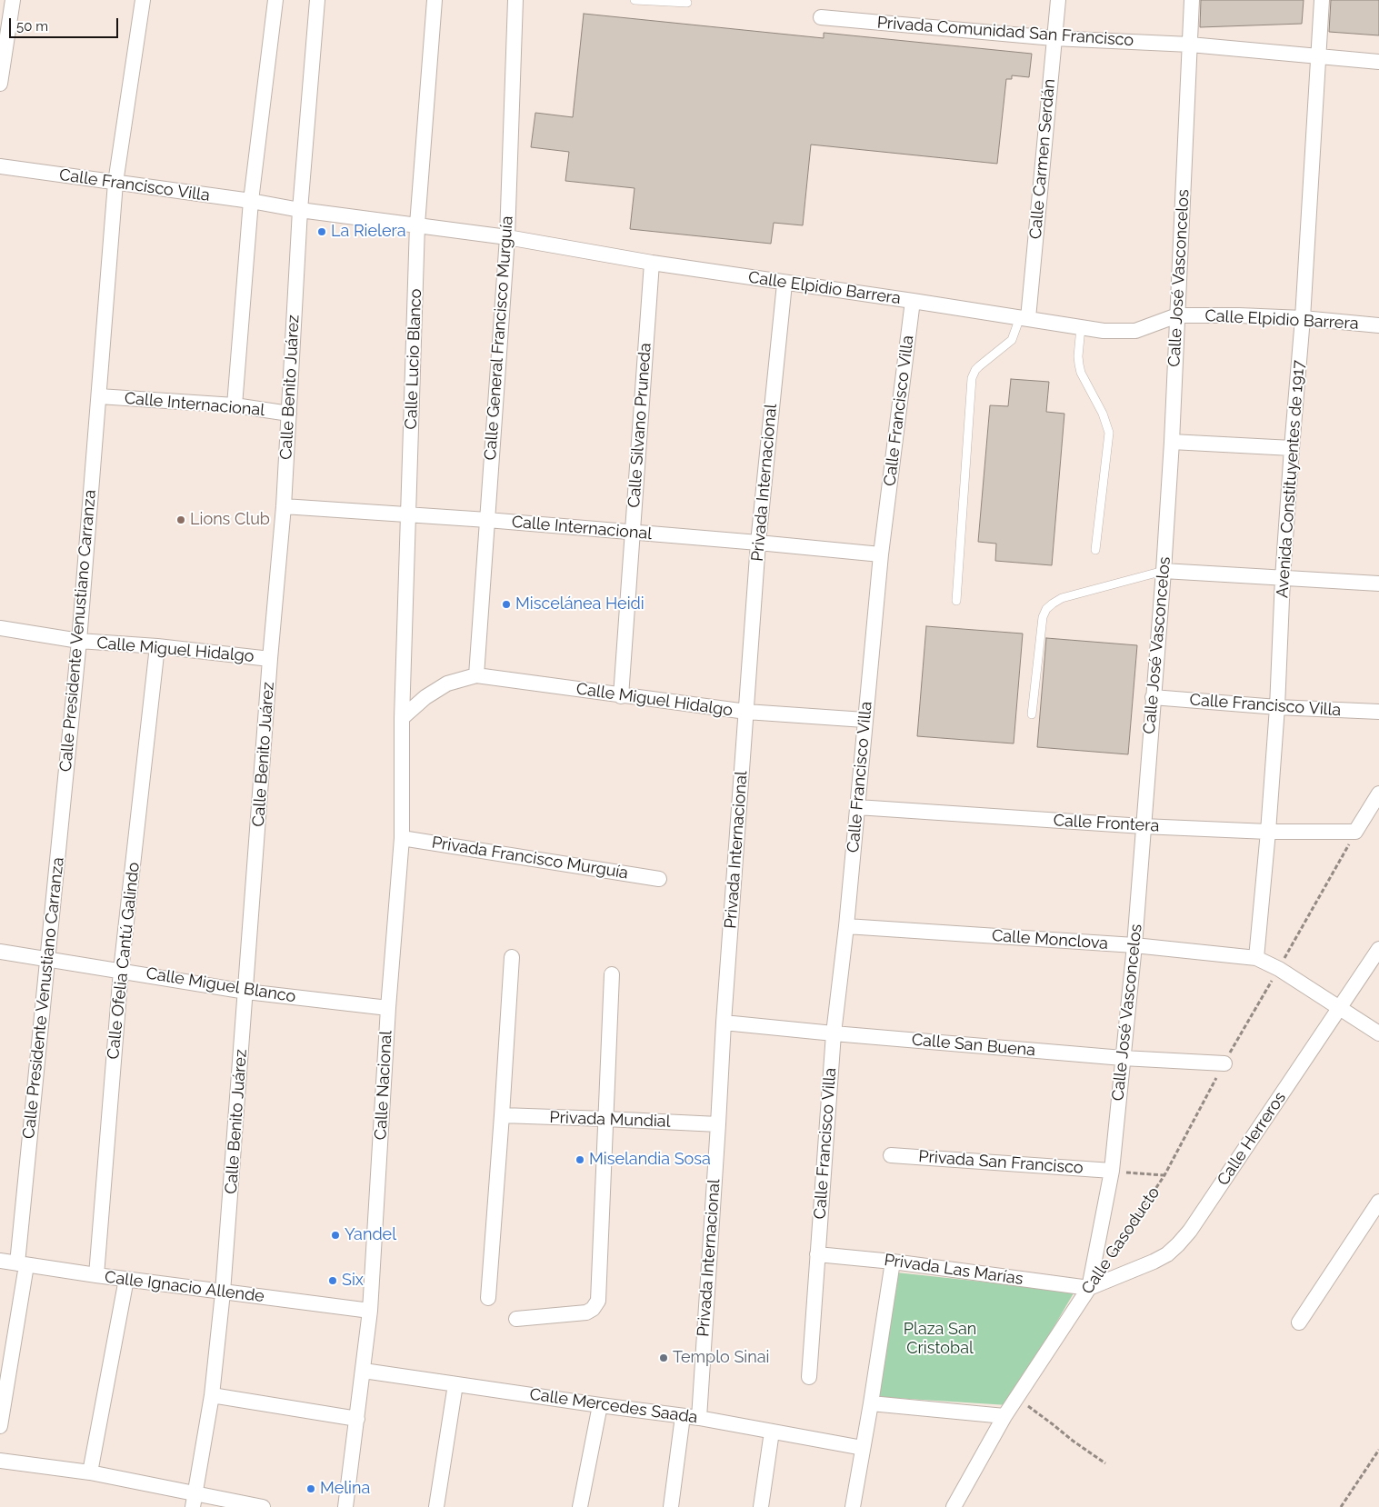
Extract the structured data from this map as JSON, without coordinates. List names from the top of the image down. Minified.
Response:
{"streets":{"street":["Privada Comunidad San Francisco","Calle Carmen Serdán","Calle Francisco Villa","Calle José Vasconcelos","Calle Elpidio Barrera","Calle General Francisco Murguía","Calle Lucio Blanco","Calle Benito Juárez","Calle Internacional","Calle Silvano Pruneda","Avenida Constituyentes de 1917","Privada Internacional","Calle Presidente Venustiano Carranza","Calle Miguel Hidalgo","Calle Frontera","Privada Francisco Murguía","Calle Monclova","Calle Ofelia Cantú Galindo","Calle Miguel Blanco","Calle San Buena","Calle Nacional","Privada Mundial","Calle Herreros","Privada San Francisco","Calle Gasoducto","Privada Las Marías","Calle Ignacio Allende","Calle Mercedes Saada"]},"crossings":[["Privada Comunidad San Francisco","Calle Carmen Serdán"],["Privada Comunidad San Francisco","Calle José Vasconcelos"],["Privada Comunidad San Francisco","Avenida Constituyentes de 1917"],["Calle Carmen Serdán","Calle Elpidio Barrera"],["Calle Francisco Villa","Calle José Vasconcelos"],["Calle Francisco Villa","Calle Elpidio Barrera"],["Calle Francisco Villa","Calle Internacional"],["Calle Francisco Villa","Avenida Constituyentes de 1917"],["Calle Francisco Villa","Calle Presidente Venustiano Carranza"],["Calle Francisco Villa","Calle Miguel Hidalgo"],["Calle Francisco Villa","Calle Frontera"],["Calle Francisco Villa","Calle Monclova"],["Calle Francisco Villa","Calle San Buena"],["Calle Francisco Villa","Privada Las Marías"],["Calle José Vasconcelos","Calle Elpidio Barrera"],["Calle José Vasconcelos","Calle Frontera"],["Calle José Vasconcelos","Calle Monclova"],["Calle José Vasconcelos","Calle San Buena"],["Calle José Vasconcelos","Calle Herreros"],["Calle José Vasconcelos","Privada San Francisco"],["Calle José Vasconcelos","Calle Gasoducto"],["Calle José Vasconcelos","Privada Las Marías"],["Calle Elpidio Barrera","Calle General Francisco Murguía"],["Calle Elpidio Barrera","Calle Lucio Blanco"],["Calle Elpidio Barrera","Calle Benito Juárez"],["Calle Elpidio Barrera","Calle Silvano Pruneda"],["Calle Elpidio Barrera","Avenida Constituyentes de 1917"],["Calle Elpidio Barrera","Privada Internacional"],["Calle General Francisco Murguía","Calle Internacional"],["Calle General Francisco Murguía","Calle Miguel Hidalgo"],["Calle Lucio Blanco","Calle Internacional"],["Calle Lucio Blanco","Calle Miguel Hidalgo"],["Calle Lucio Blanco","Calle Nacional"],["Calle Benito Juárez","Calle Internacional"],["Calle Benito Juárez","Calle Miguel Hidalgo"],["Calle Benito Juárez","Calle Miguel Blanco"],["Calle Benito Juárez","Calle Ignacio Allende"],["Calle Internacional","Calle Silvano Pruneda"],["Calle Internacional","Privada Internacional"],["Calle Internacional","Calle Presidente Venustiano Carranza"],["Calle Silvano Pruneda","Calle Miguel Hidalgo"],["Avenida Constituyentes de 1917","Calle Frontera"],["Avenida Constituyentes de 1917","Calle Monclova"],["Privada Internacional","Calle Miguel Hidalgo"],["Privada Internacional","Calle San Buena"],["Privada Internacional","Privada Mundial"],["Privada Internacional","Calle Mercedes Saada"],["Calle Presidente Venustiano Carranza","Calle Miguel Hidalgo"],["Calle Presidente Venustiano Carranza","Calle Miguel Blanco"],["Calle Presidente Venustiano Carranza","Calle Ignacio Allende"],["Calle Miguel Hidalgo","Calle Ofelia Cantú Galindo"],["Calle Miguel Hidalgo","Calle Nacional"],["Calle Frontera","Calle Gasoducto"],["Privada Francisco Murguía","Calle Nacional"],["Calle Monclova","Calle Herreros"],["Calle Monclova","Calle Gasoducto"],["Calle Ofelia Cantú Galindo","Calle Miguel Blanco"],["Calle Ofelia Cantú Galindo","Calle Ignacio Allende"],["Calle Miguel Blanco","Calle Nacional"],["Calle San Buena","Calle Gasoducto"],["Calle Nacional","Calle Ignacio Allende"],["Calle Nacional","Calle Mercedes Saada"],["Calle Herreros","Calle Gasoducto"],["Calle Herreros","Privada Las Marías"],["Calle Gasoducto","Privada Las Marías"]],"parks":["Plaza San Cristobal"],"places":["La Rielera","Lions Club","Miscelánea Heidi","Miselandia Sosa","Yandel","Six","Templo Sinai","Melina"],"scale_bar":"50 m"}
